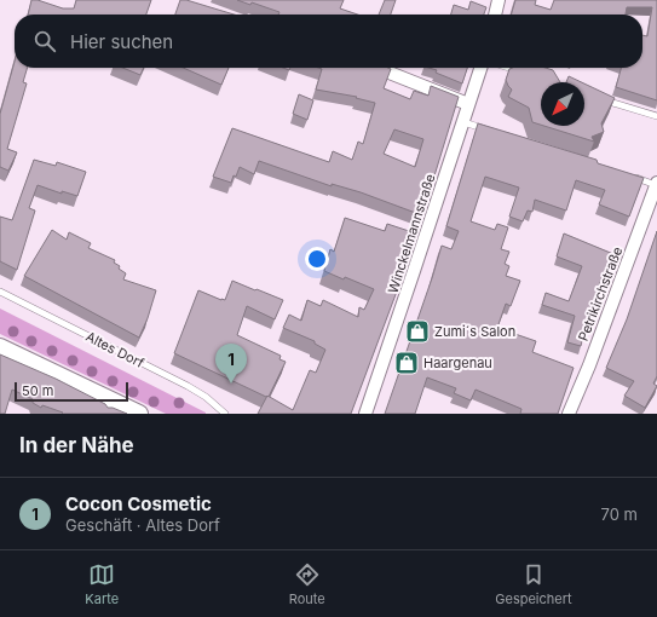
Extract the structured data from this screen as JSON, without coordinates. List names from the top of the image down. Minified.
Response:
{"streets":{"street":["Winckelmannstraße","Petrikirchstraße"],"lane":["Altes Dorf"]},"places":{"shop":["Zumi´s Salon","Haargenau"]},"scale_bar":"50 m","north":"bottom left","page":{"search":"Hier suchen","pins":"1","scale":"50 m","heading":"In der Nähe","list":[{"mark":"1","name":"Cocon Cosmetic","note":"Geschäft · Altes Dorf","value":"70 m"}],"nav":["Karte","Route","Gespeichert"]}}
